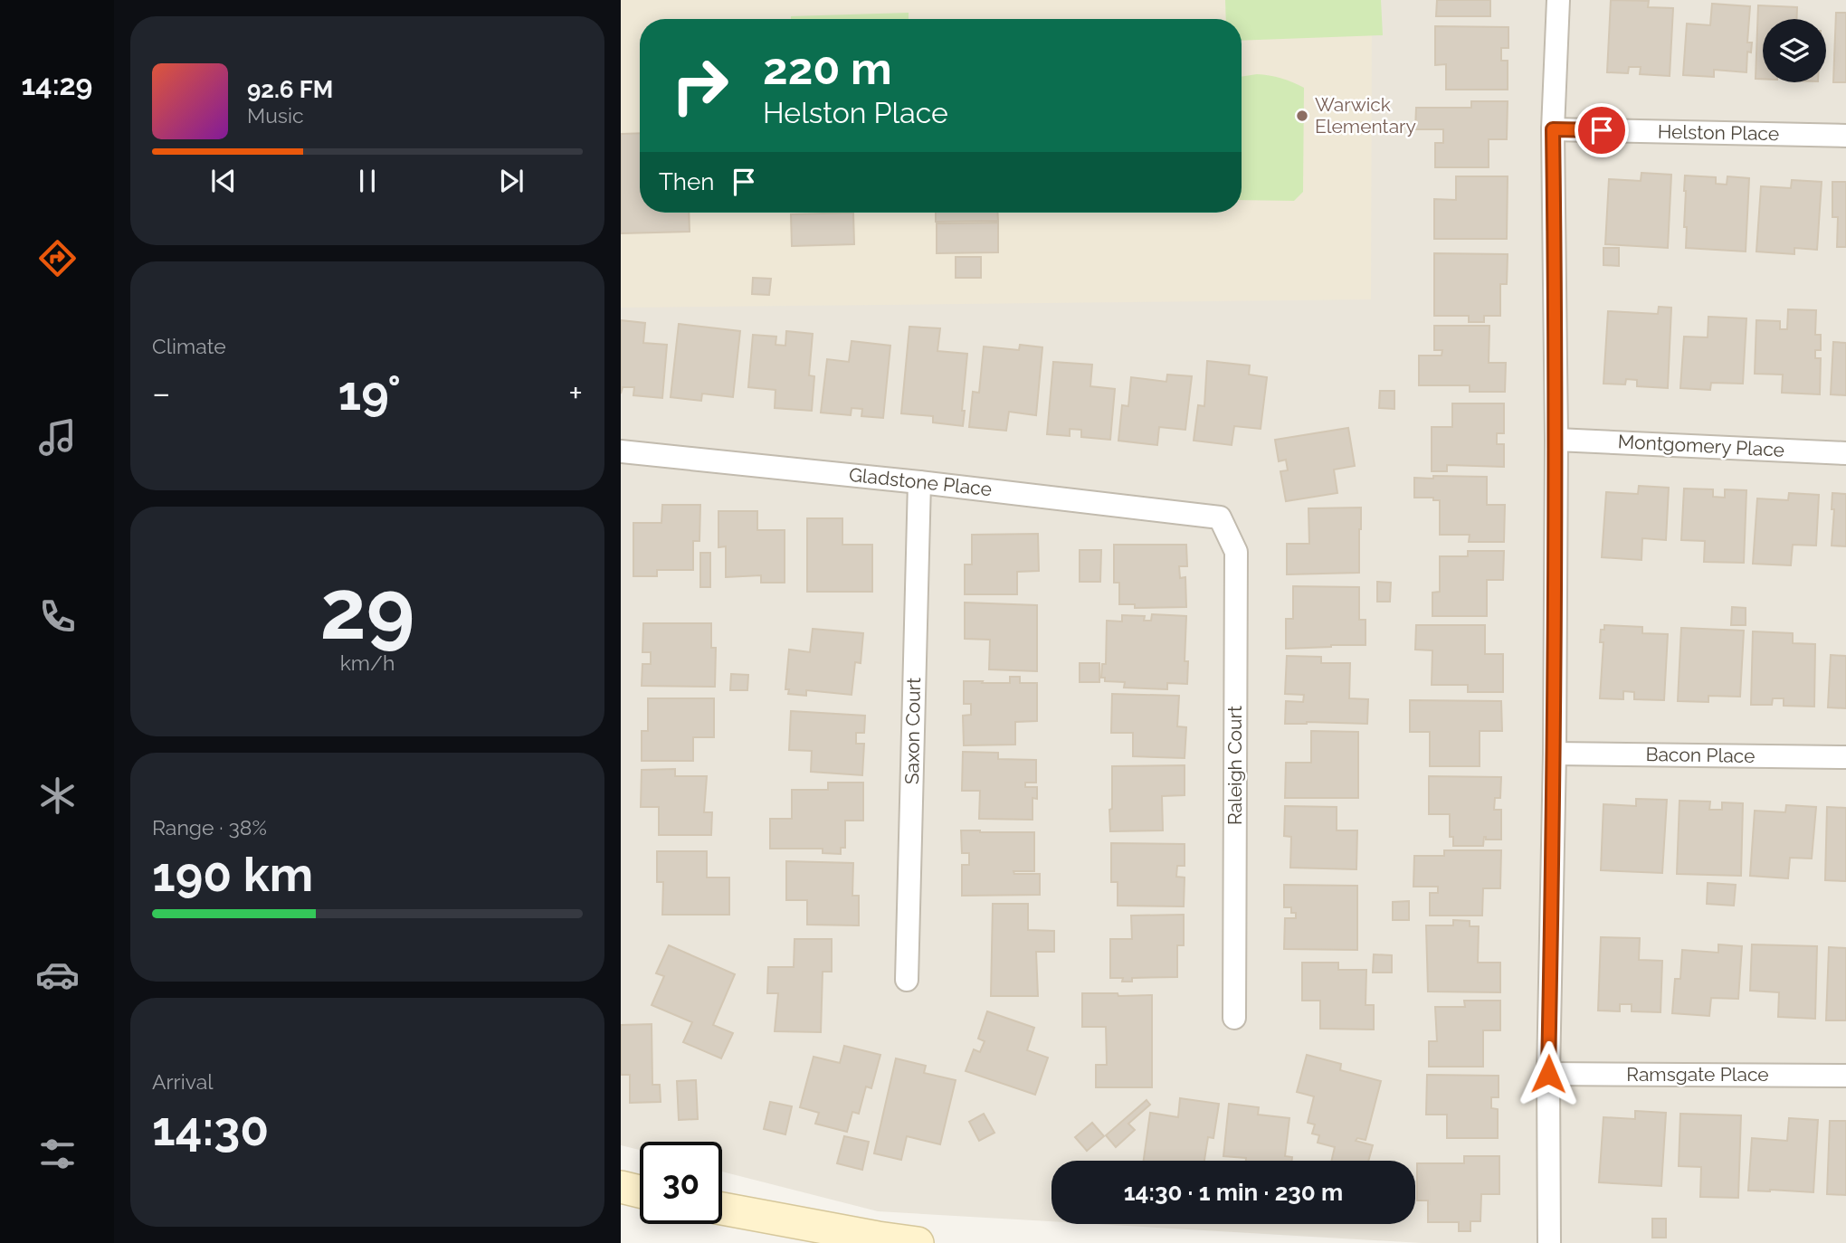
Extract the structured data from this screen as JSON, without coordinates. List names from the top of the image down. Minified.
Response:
{"streets":{"street":["Helston Place","Montgomery Place","Gladstone Place","Saxon Court","Bacon Place","Raleigh Court","Ramsgate Place"]},"crossings":[["Gladstone Place","Saxon Court"],["Gladstone Place","Raleigh Court"]],"places":["Warwick Elementary"],"page":{"tabs":"14:29","turn":["220 m","Helston Place"],"song":["92.6 FM","Music"],"then":"Then","tile":["Climate",["29","km/h"],["Range · 38%","190 km"],["Arrival","14:30"]],"heat":["−","19°","+"],"limit":"30","trip":"14:30 · 1 min · 230 m"}}
